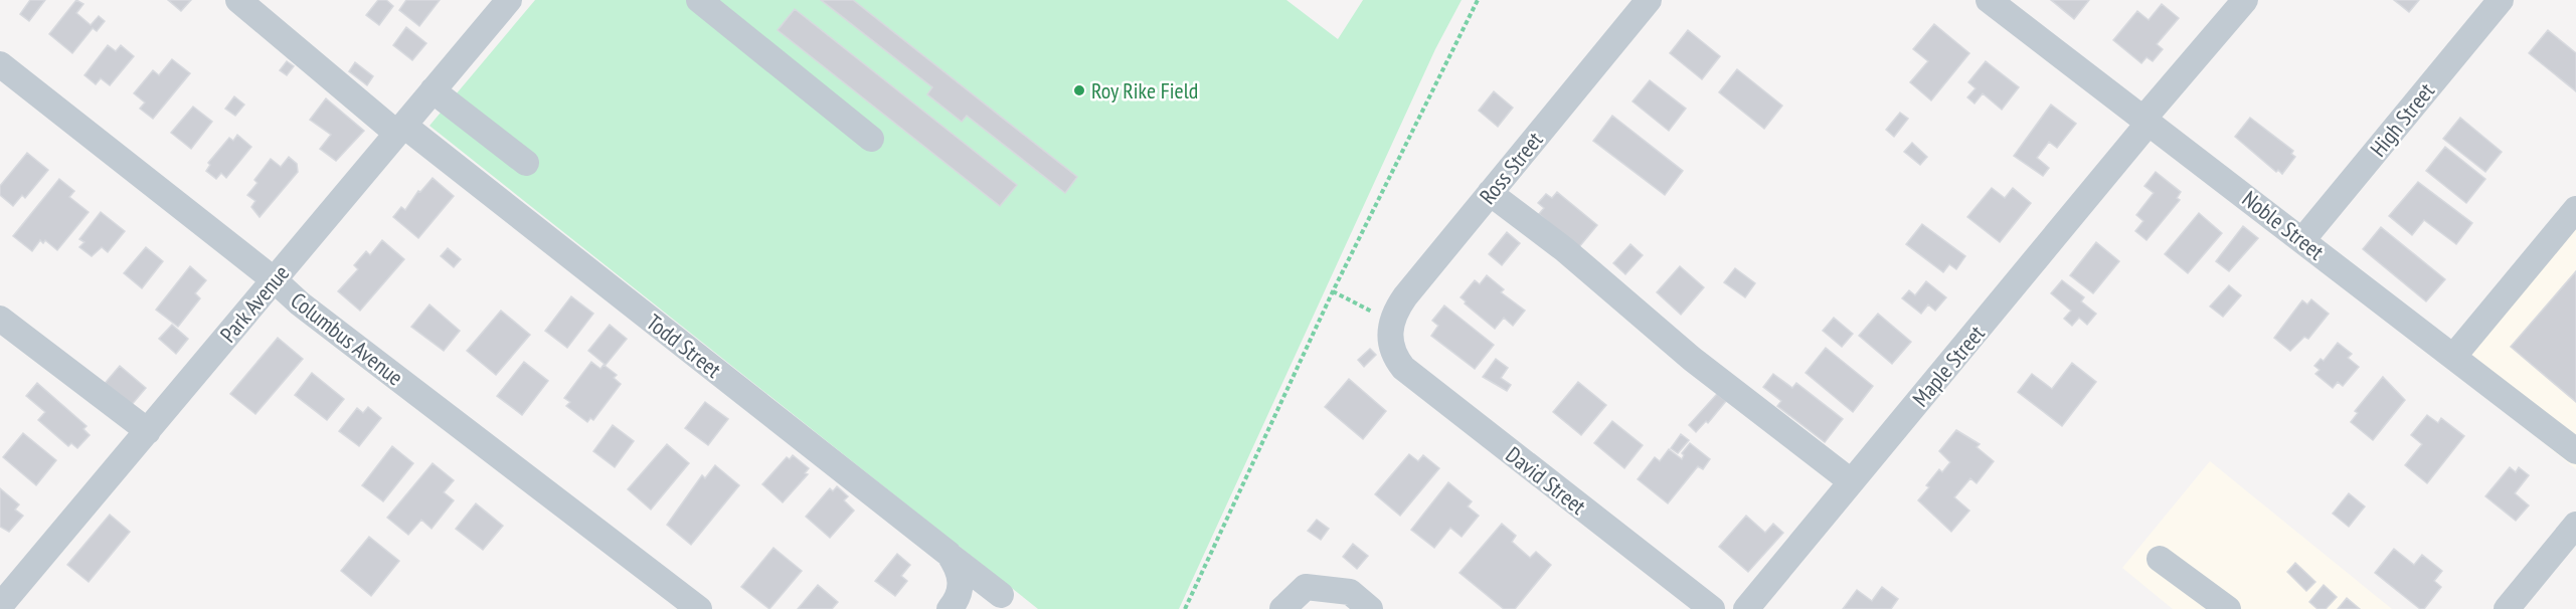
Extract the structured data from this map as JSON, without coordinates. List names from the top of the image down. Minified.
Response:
{"streets":{"street":["High Street","Ross Street","Noble Street","Park Avenue","Columbus Avenue","Todd Street","Maple Street","David Street"]},"crossings":[["High Street","Noble Street"],["Ross Street","David Street"],["Noble Street","Maple Street"],["Park Avenue","Columbus Avenue"],["Park Avenue","Todd Street"]],"places":["Roy Rike Field"]}
